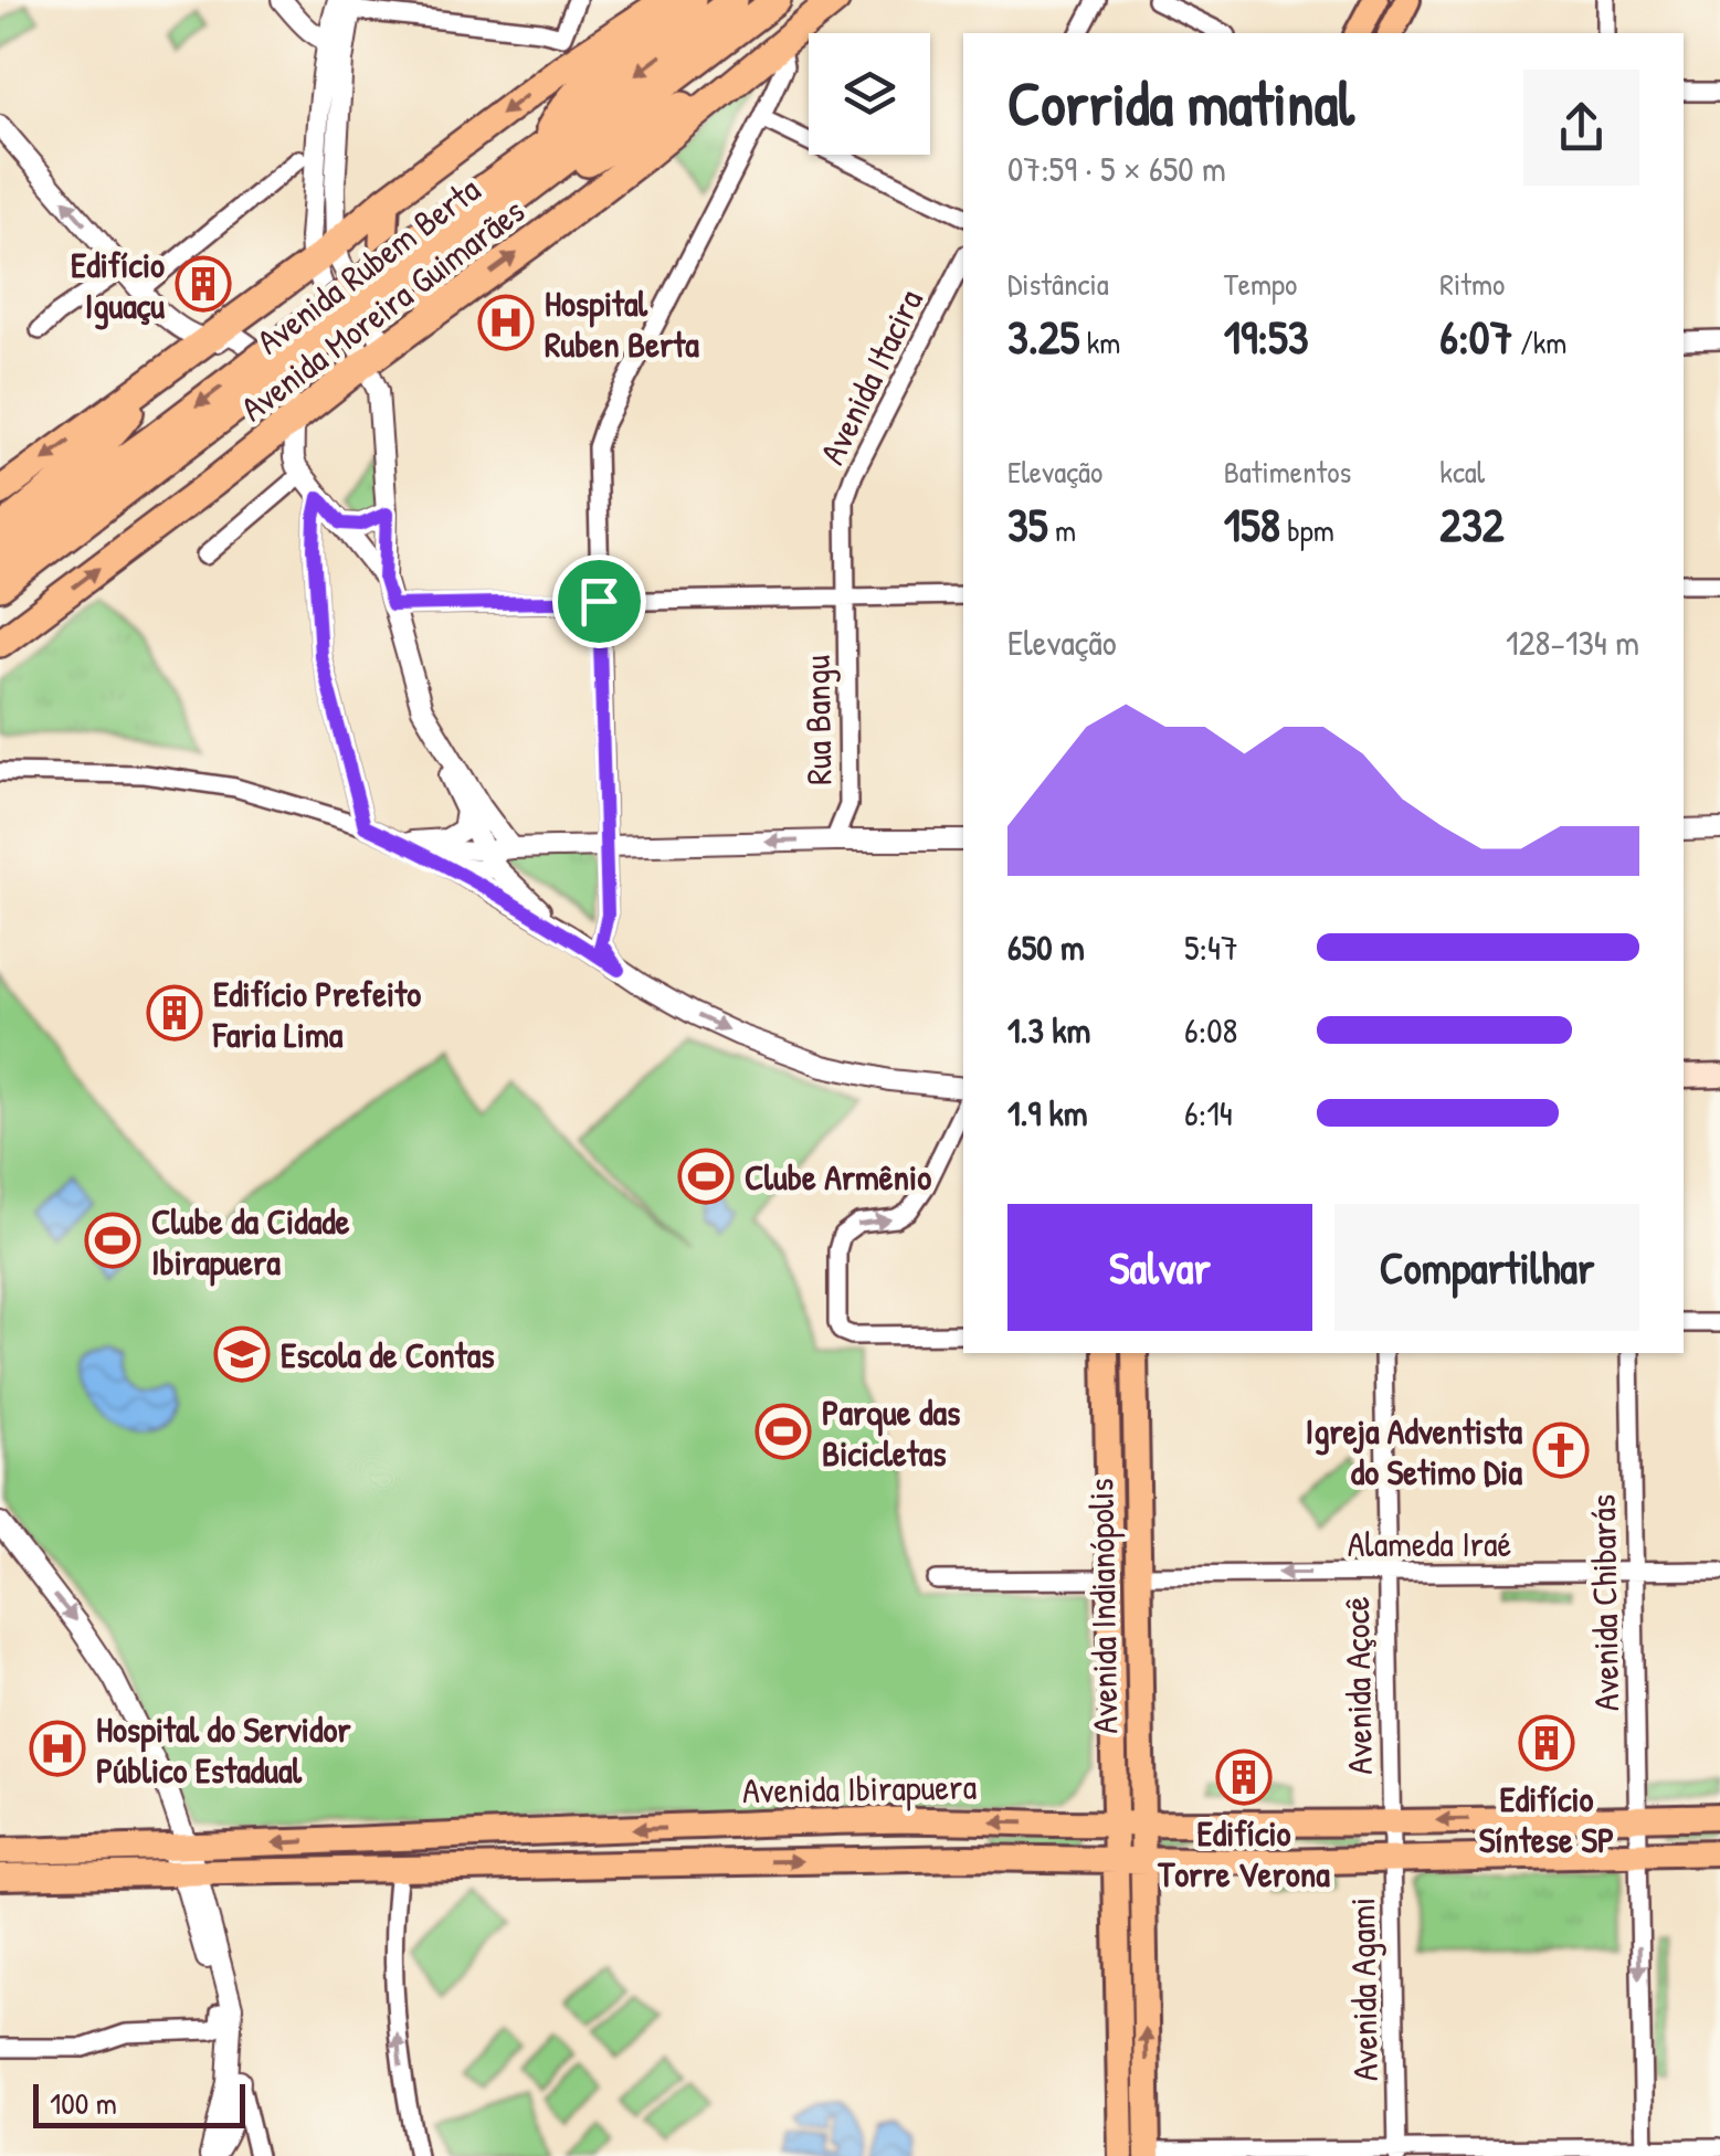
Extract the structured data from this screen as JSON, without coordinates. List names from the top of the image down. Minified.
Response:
{"streets":{"highway":["Avenida Rubem Berta","Avenida Moreira Guimarães"],"main road":["Avenida Indianópolis","Avenida Ibirapuera"],"street":["Avenida Itacira","Rua Bangu","Alameda Iraé","Avenida Chibarás","Avenida Açocê","Avenida Agami"]},"crossings":[["Avenida Itacira","Rua Bangu"],["Alameda Iraé","Avenida Chibarás"],["Alameda Iraé","Avenida Indianópolis"],["Alameda Iraé","Avenida Açocê"],["Avenida Chibarás","Avenida Ibirapuera"],["Avenida Indianópolis","Avenida Ibirapuera"],["Avenida Açocê","Avenida Ibirapuera"],["Avenida Açocê","Avenida Agami"],["Avenida Ibirapuera","Avenida Agami"]],"one_way":["Alameda Iraé","Avenida Chibarás"],"places":{"building":["Edifício Iguaçu","Edifício Prefeito Faria Lima","Edifício Síntese SP","Edifício Torre Verona"],"hospital":["Hospital Ruben Berta","Hospital do Servidor Público Estadual"],"sports":["Clube Armênio","Clube da Cidade Ibirapuera","Parque das Bicicletas"],"school or university":["Escola de Contas"],"church":["Igreja Adventista do Setimo Dia"]},"scale_bar":"100 m","page":{"heading":["Corrida matinal","07:59 · 5 × 650 m"],"stats":[["Distância","3.25 km"],["Tempo","19:53"],["Ritmo","6:07 /km"],["Elevação","35 m"],["Batimentos","158 bpm"],["kcal","232"]],"chart":["Elevação","128–134 m"],"list":[{"name":"650 m","note":"5:47"},{"name":"1.3 km","note":"6:08"},{"name":"1.9 km","note":"6:14"}],"buttons":["Salvar","Compartilhar"],"scale":"100 m"}}
